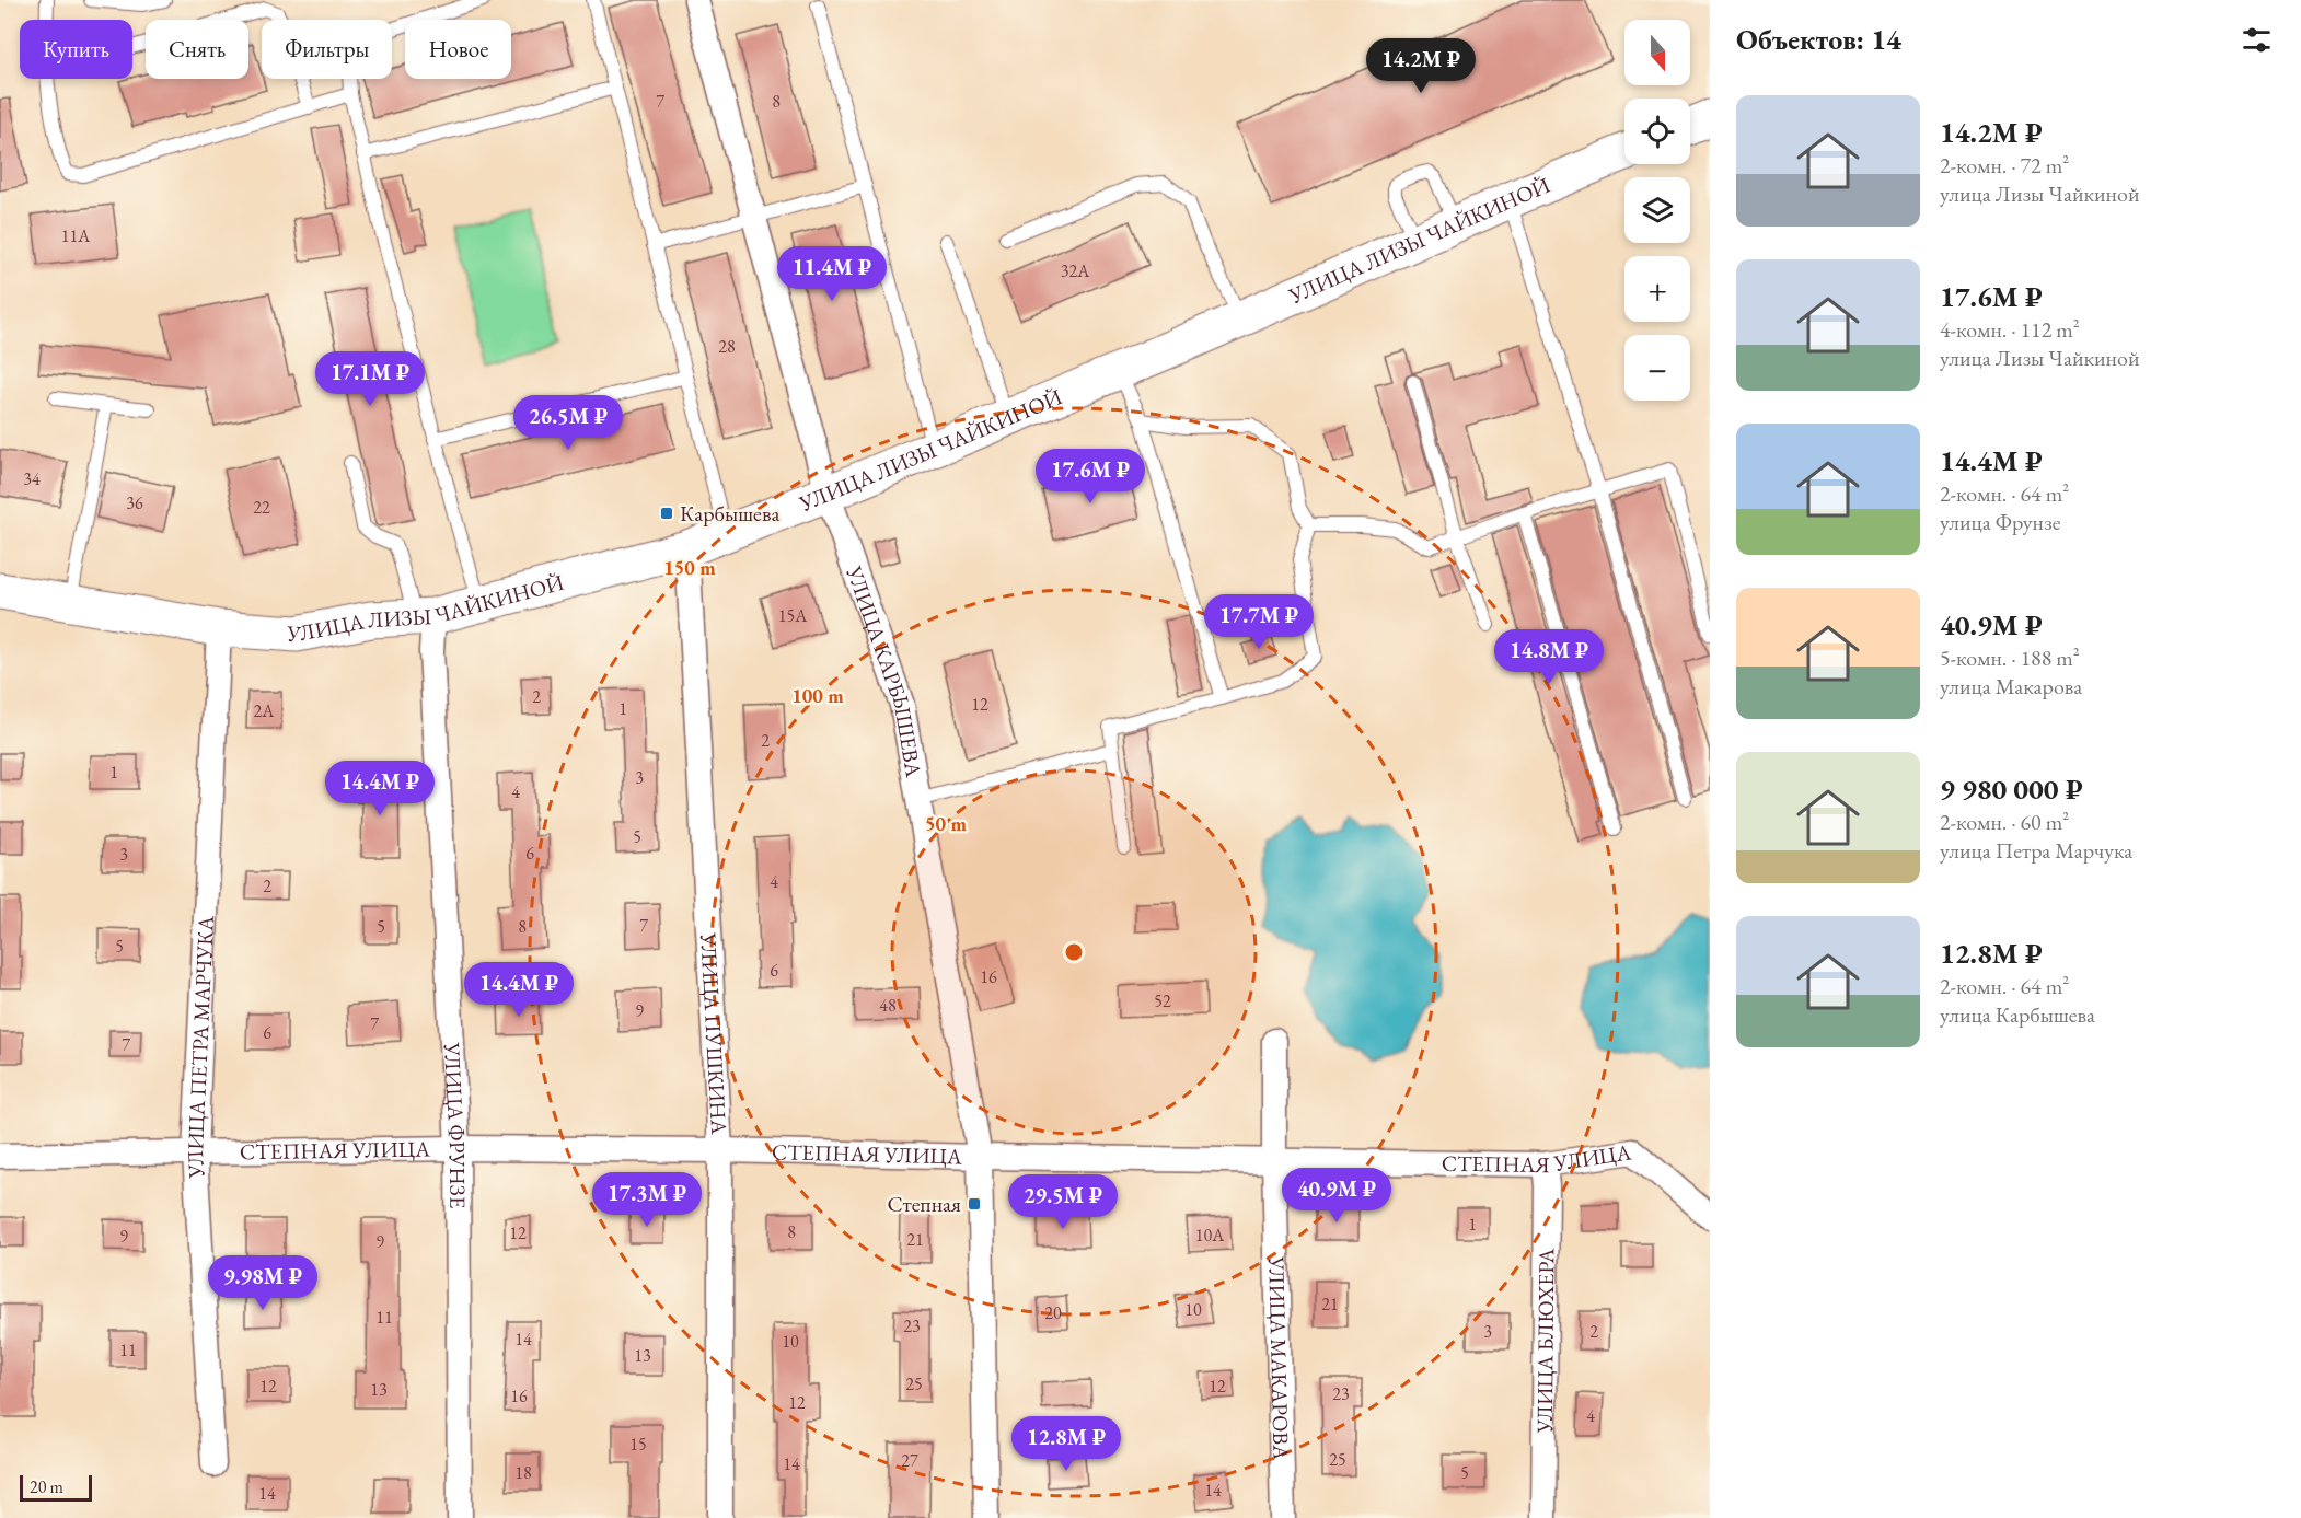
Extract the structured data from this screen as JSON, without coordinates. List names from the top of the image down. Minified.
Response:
{"streets":{"street":["УЛИЦА ЛИЗЫ ЧАЙКИНОЙ","УЛИЦА КАРБЫШЕВА","УЛИЦА ПУШКИНА","УЛИЦА ПЕТРА МАРЧУКА","УЛИЦА ФРУНЗЕ","СТЕПНАЯ УЛИЦА","УЛИЦА БЛЮХЕРА","УЛИЦА МАКАРОВА"]},"crossings":[["УЛИЦА ЛИЗЫ ЧАЙКИНОЙ","УЛИЦА КАРБЫШЕВА"],["УЛИЦА ЛИЗЫ ЧАЙКИНОЙ","УЛИЦА ПУШКИНА"],["УЛИЦА ЛИЗЫ ЧАЙКИНОЙ","УЛИЦА ПЕТРА МАРЧУКА"],["УЛИЦА ЛИЗЫ ЧАЙКИНОЙ","УЛИЦА ФРУНЗЕ"],["УЛИЦА КАРБЫШЕВА","СТЕПНАЯ УЛИЦА"],["УЛИЦА ПУШКИНА","СТЕПНАЯ УЛИЦА"],["УЛИЦА ПЕТРА МАРЧУКА","СТЕПНАЯ УЛИЦА"],["УЛИЦА ФРУНЗЕ","СТЕПНАЯ УЛИЦА"],["СТЕПНАЯ УЛИЦА","УЛИЦА БЛЮХЕРА"],["СТЕПНАЯ УЛИЦА","УЛИЦА МАКАРОВА"]],"places":{"transit":["Карбышева","Степная"]},"house_numbers":["7","8","11А","32А","28","34","36","22","15А","2","12","1","2А","2","1","3","4","5","6","3","4","2","7","5","8","5","6","16","52","48","9","7","6","7","1","8","12","10А","9","21","9","21","10","20","11","23","3","2","14","10","11","13","25","12","12","13","23","16","12","4","15","25","27","14","18","5","14","14"],"scale_bar":"20 m","north":"bottom","page":{"heading":"Объектов: 14","map_buttons":["+","−"],"chip":["Купить","Снять","Фильтры","Новое"],"price":["14.2M ₽","11.4M ₽","17.1M ₽","26.5M ₽","17.6M ₽","17.7M ₽","14.8M ₽","14.4M ₽","14.4M ₽","40.9M ₽","17.3M ₽","29.5M ₽","9.98M ₽","12.8M ₽"],"list":[{"name":"14.2M ₽","note":"2-комн. · 72 m² · улица Лизы Чайкиной"},{"name":"17.6M ₽","note":"4-комн. · 112 m² · улица Лизы Чайкиной"},{"name":"14.4M ₽","note":"2-комн. · 64 m² · улица Фрунзе"},{"name":"40.9M ₽","note":"5-комн. · 188 m² · улица Макарова"},{"name":"9 980 000 ₽","note":"2-комн. · 60 m² · улица Петра Марчука"},{"name":"12.8M ₽","note":"2-комн. · 64 m² · улица Карбышева"}],"scale":"20 m"},"rings":["150 m","100 m","50 m"]}
